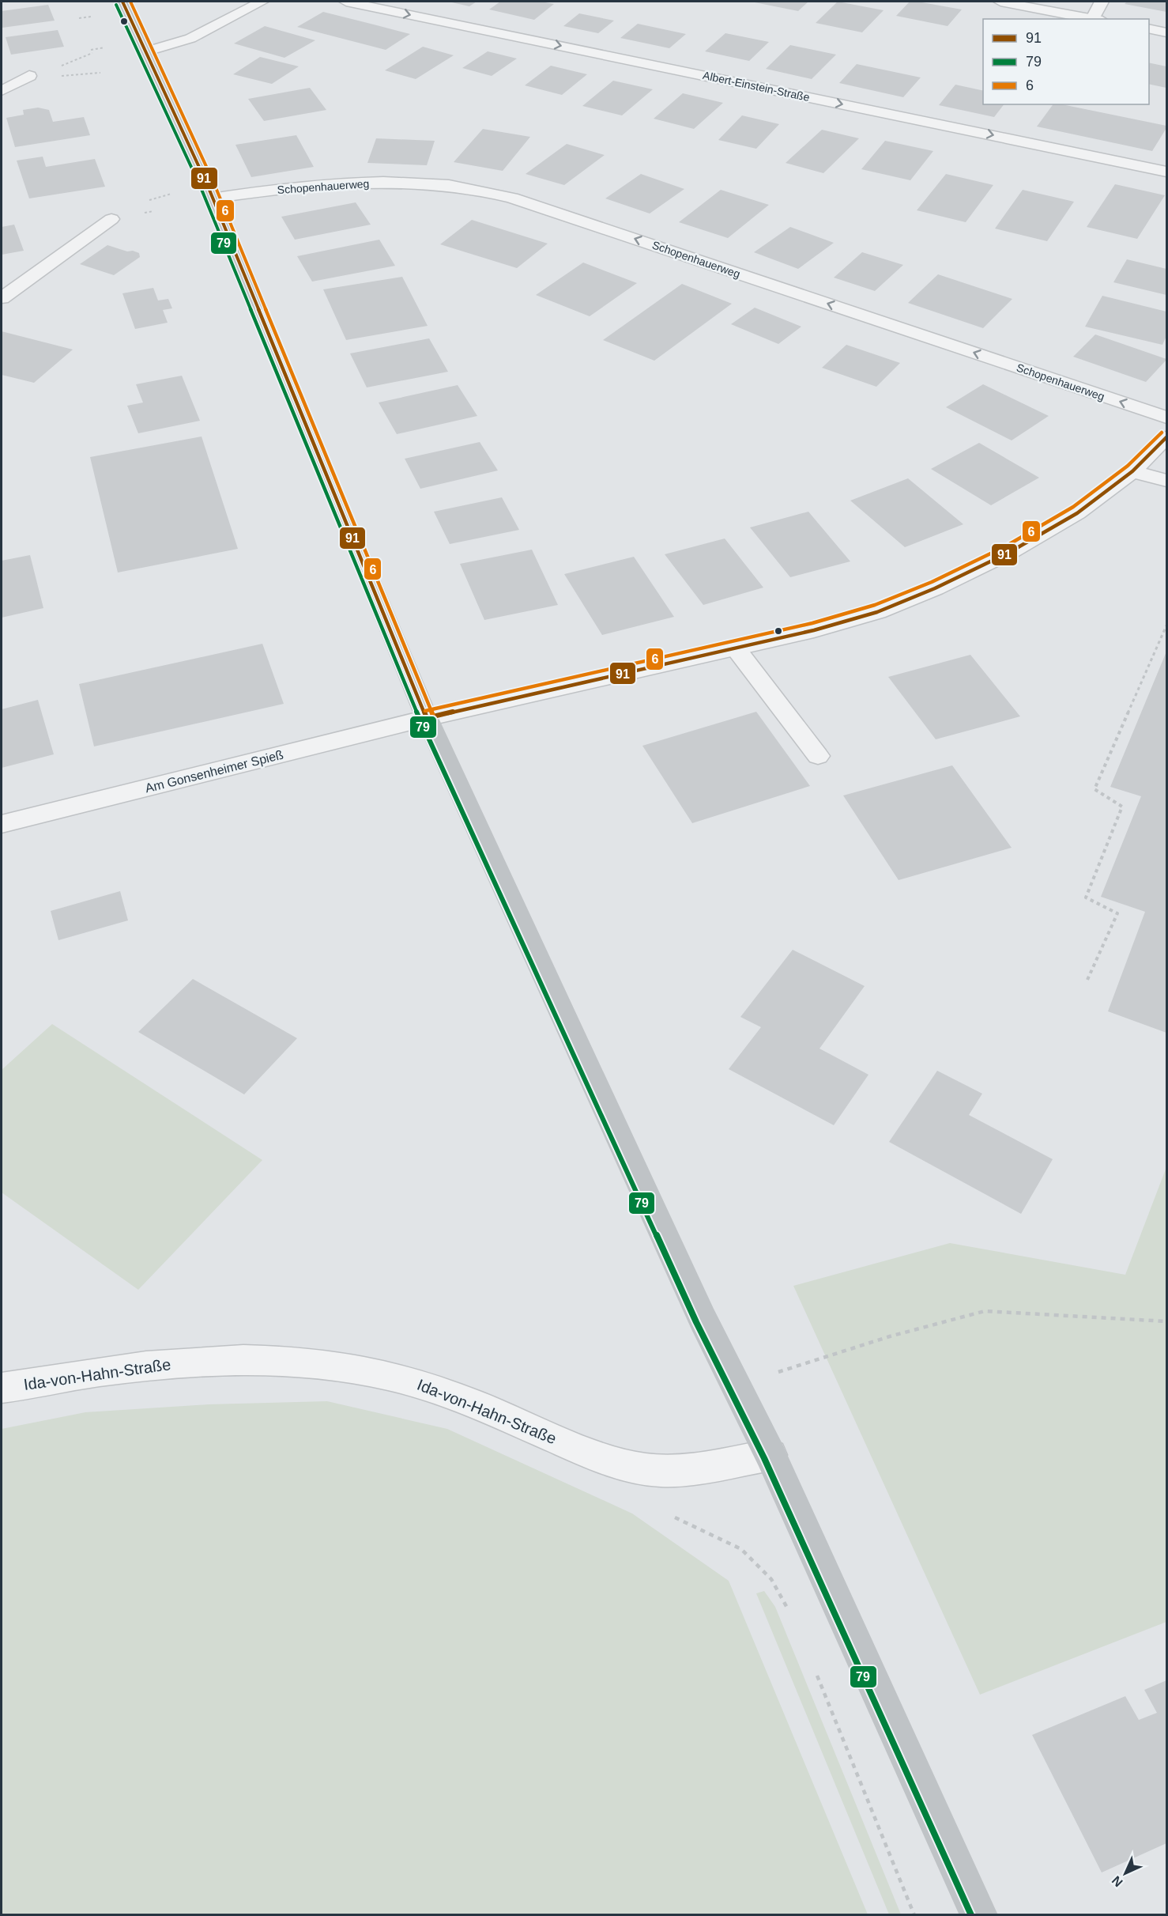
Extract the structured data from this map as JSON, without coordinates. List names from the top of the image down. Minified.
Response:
{"streets":{"street":["Albert-Einstein-Straße","Schopenhauerweg","Am Gonsenheimer Spieß","Ida-von-Hahn-Straße"]},"one_way":["Albert-Einstein-Straße","Schopenhauerweg"],"lines":["transit line 91","transit line 6","transit line 79"],"legend":["91","79","6"],"north":"bottom left"}
